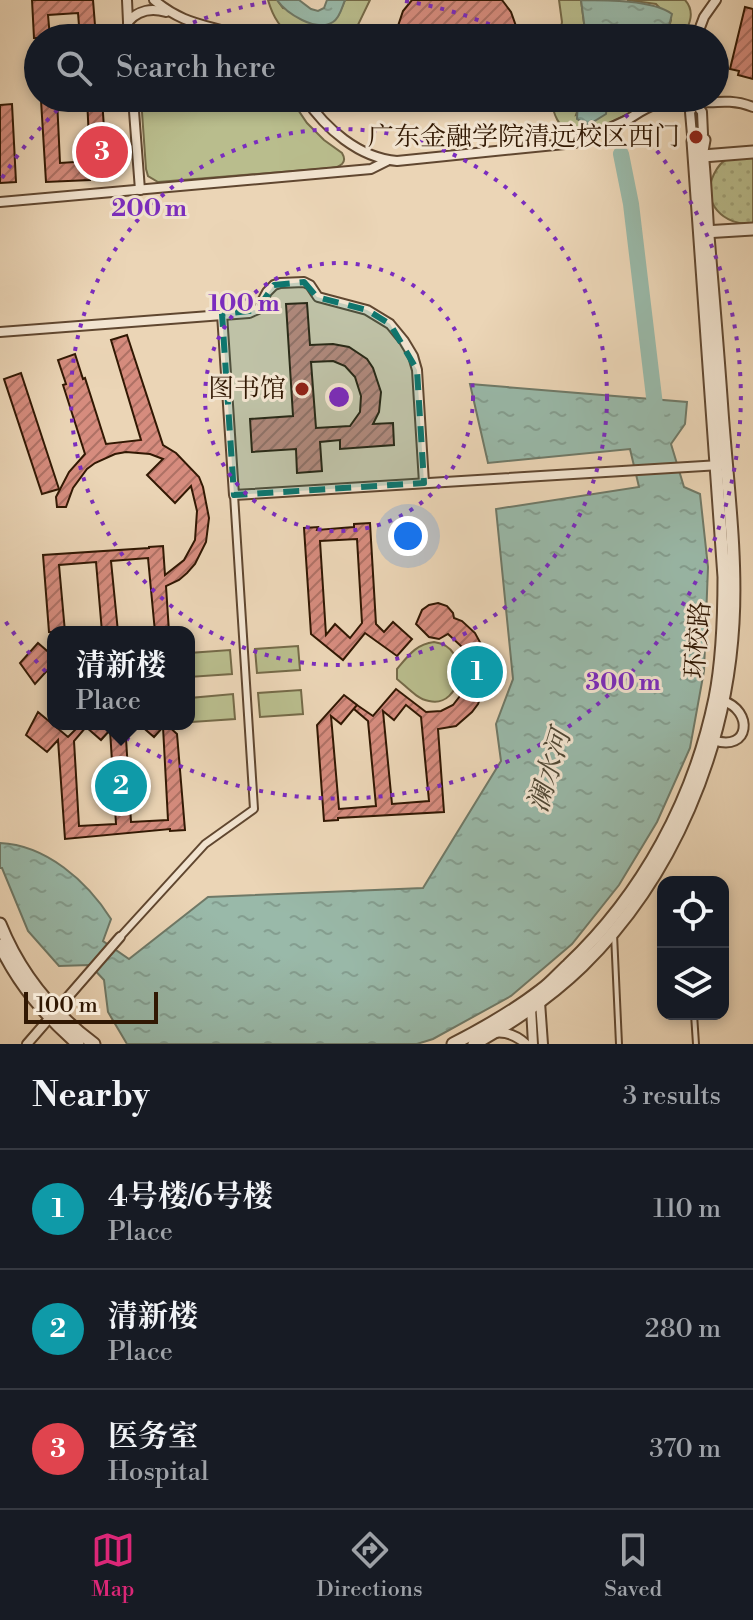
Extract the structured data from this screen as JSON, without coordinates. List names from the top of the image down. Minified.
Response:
{"streets":{"street":["环校路"]},"water":["澜水河"],"places":["广东金融学院清远校区西门","图书馆"],"scale_bar":"100 m","page":{"search":"Search here","pins":["3","1","2"],"popup":["清新楼","Place"],"scale":"100 m","heading":["Nearby","3 results"],"list":[{"mark":"1","name":"4号楼/6号楼","note":"Place","value":"110 m"},{"mark":"2","name":"清新楼","note":"Place","value":"280 m"},{"mark":"3","name":"医务室","note":"Hospital","value":"370 m"}],"nav":["Map","Directions","Saved"]},"rings":["200 m","100 m","300 m"]}
